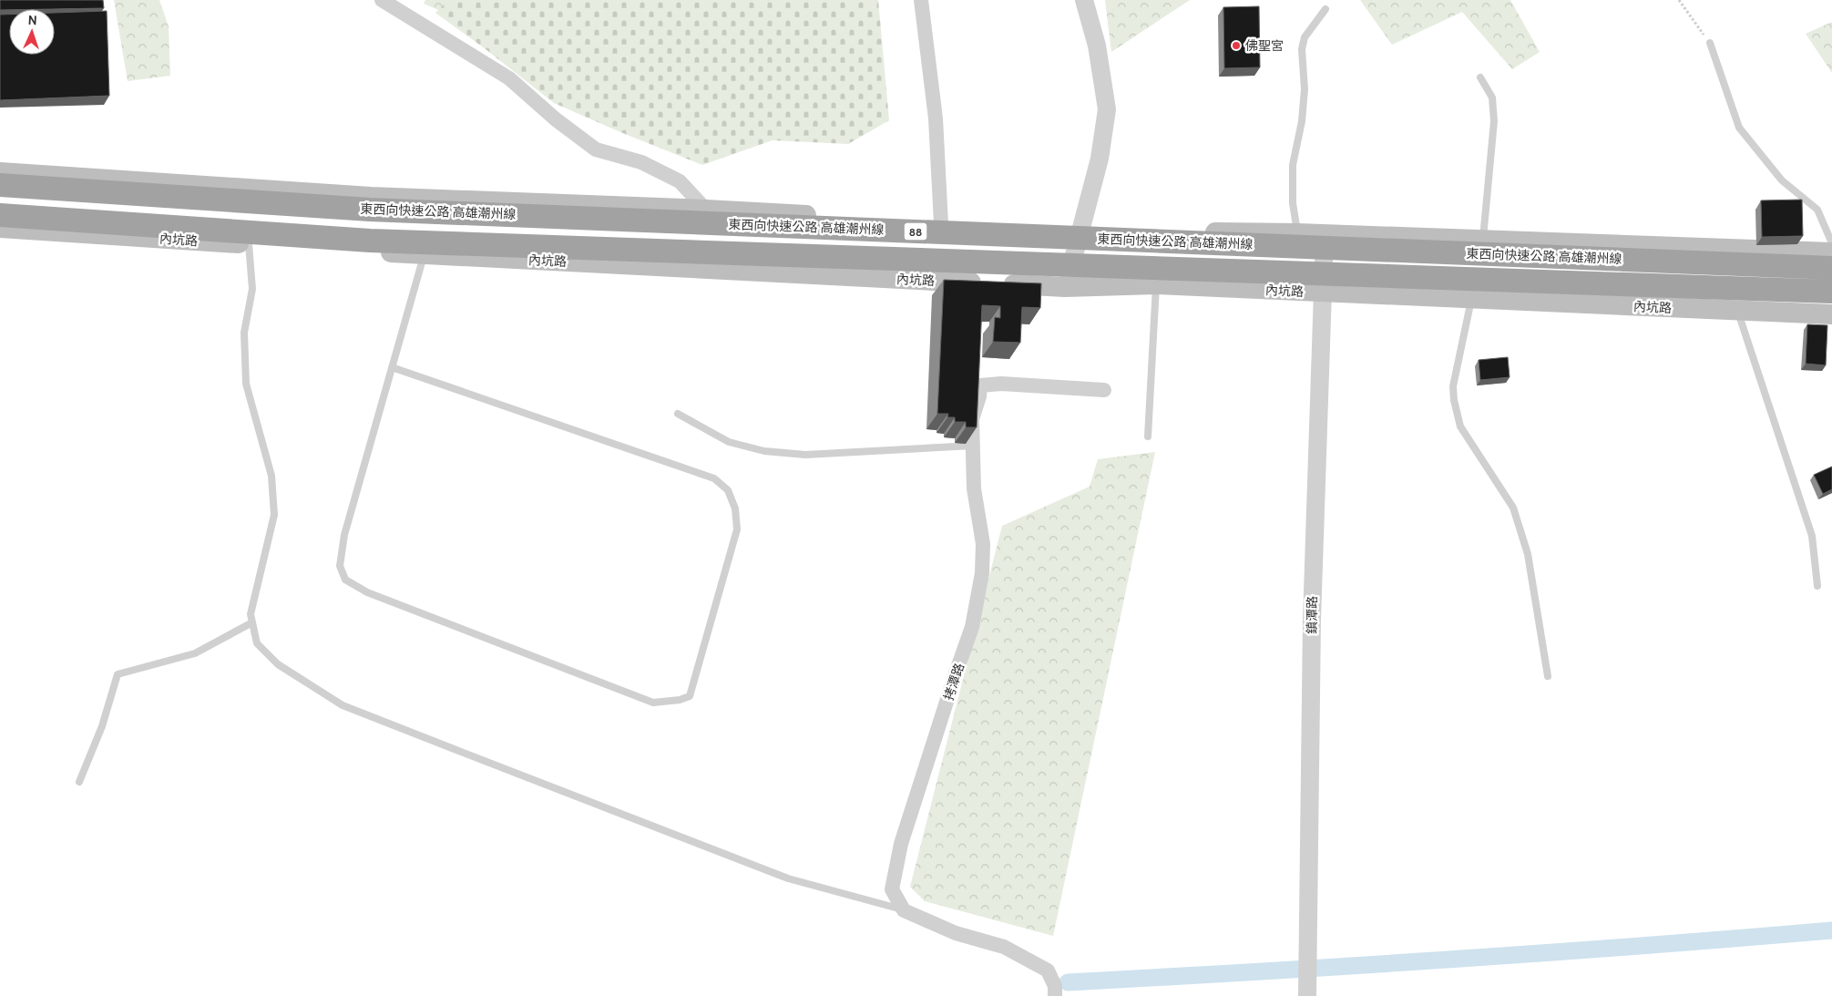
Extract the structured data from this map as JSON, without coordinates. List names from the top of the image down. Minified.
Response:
{"streets":{"highway":["東西向快速公路 高雄潮州線","88"],"main road":["內坑路"],"street":["鎮潭路","拷潭路"]},"crossings":[["內坑路","鎮潭路"]],"places":["佛聖宮"],"north":"top"}
